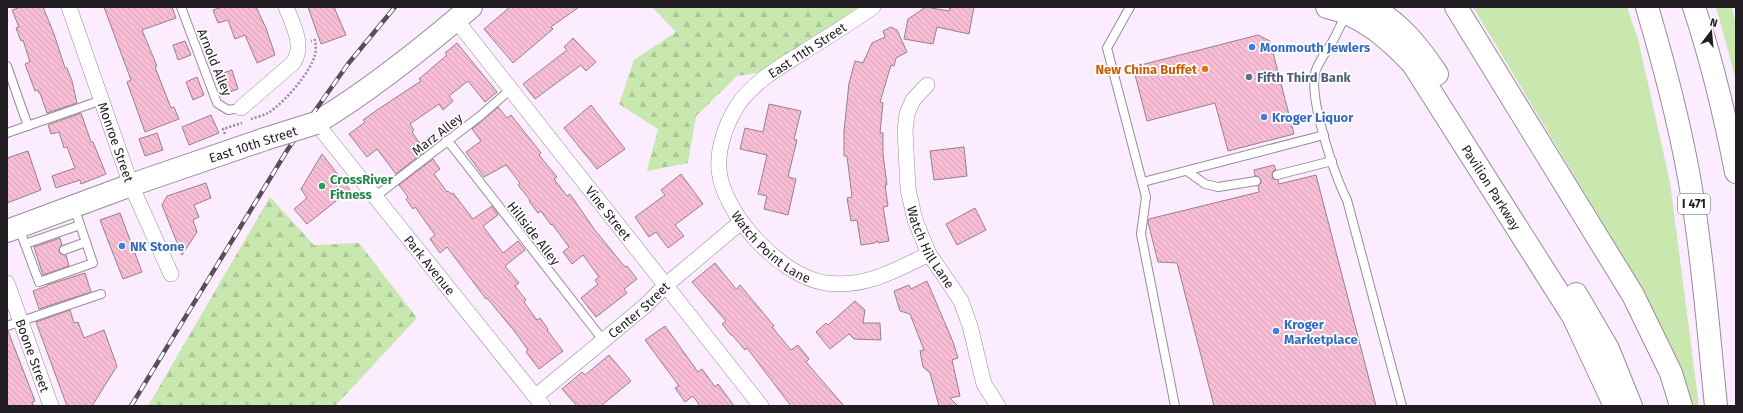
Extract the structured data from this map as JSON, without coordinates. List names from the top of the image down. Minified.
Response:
{"streets":{"main road":["East 10th Street","Pavilion Parkway","I 471"],"street":["East 11th Street","Monroe Street","Vine Street","Watch Point Lane","Watch Hill Lane","Park Avenue","Center Street","Boone Street"],"lane":["Arnold Alley","Marz Alley","Hillside Alley"]},"crossings":[["East 11th Street","Watch Point Lane"],["Marz Alley","Vine Street"],["Marz Alley","Hillside Alley"],["Marz Alley","Park Avenue"],["Monroe Street","East 10th Street"],["East 10th Street","Vine Street"],["East 10th Street","Park Avenue"],["Vine Street","Center Street"],["Hillside Alley","Center Street"],["Watch Point Lane","Watch Hill Lane"],["Watch Point Lane","Center Street"],["Park Avenue","Center Street"]],"places":["Monmouth Jewlers","New China Buffet","Fifth Third Bank","Kroger Liquor","CrossRiver Fitness","NK Stone","Kroger Marketplace"],"north":"top"}
